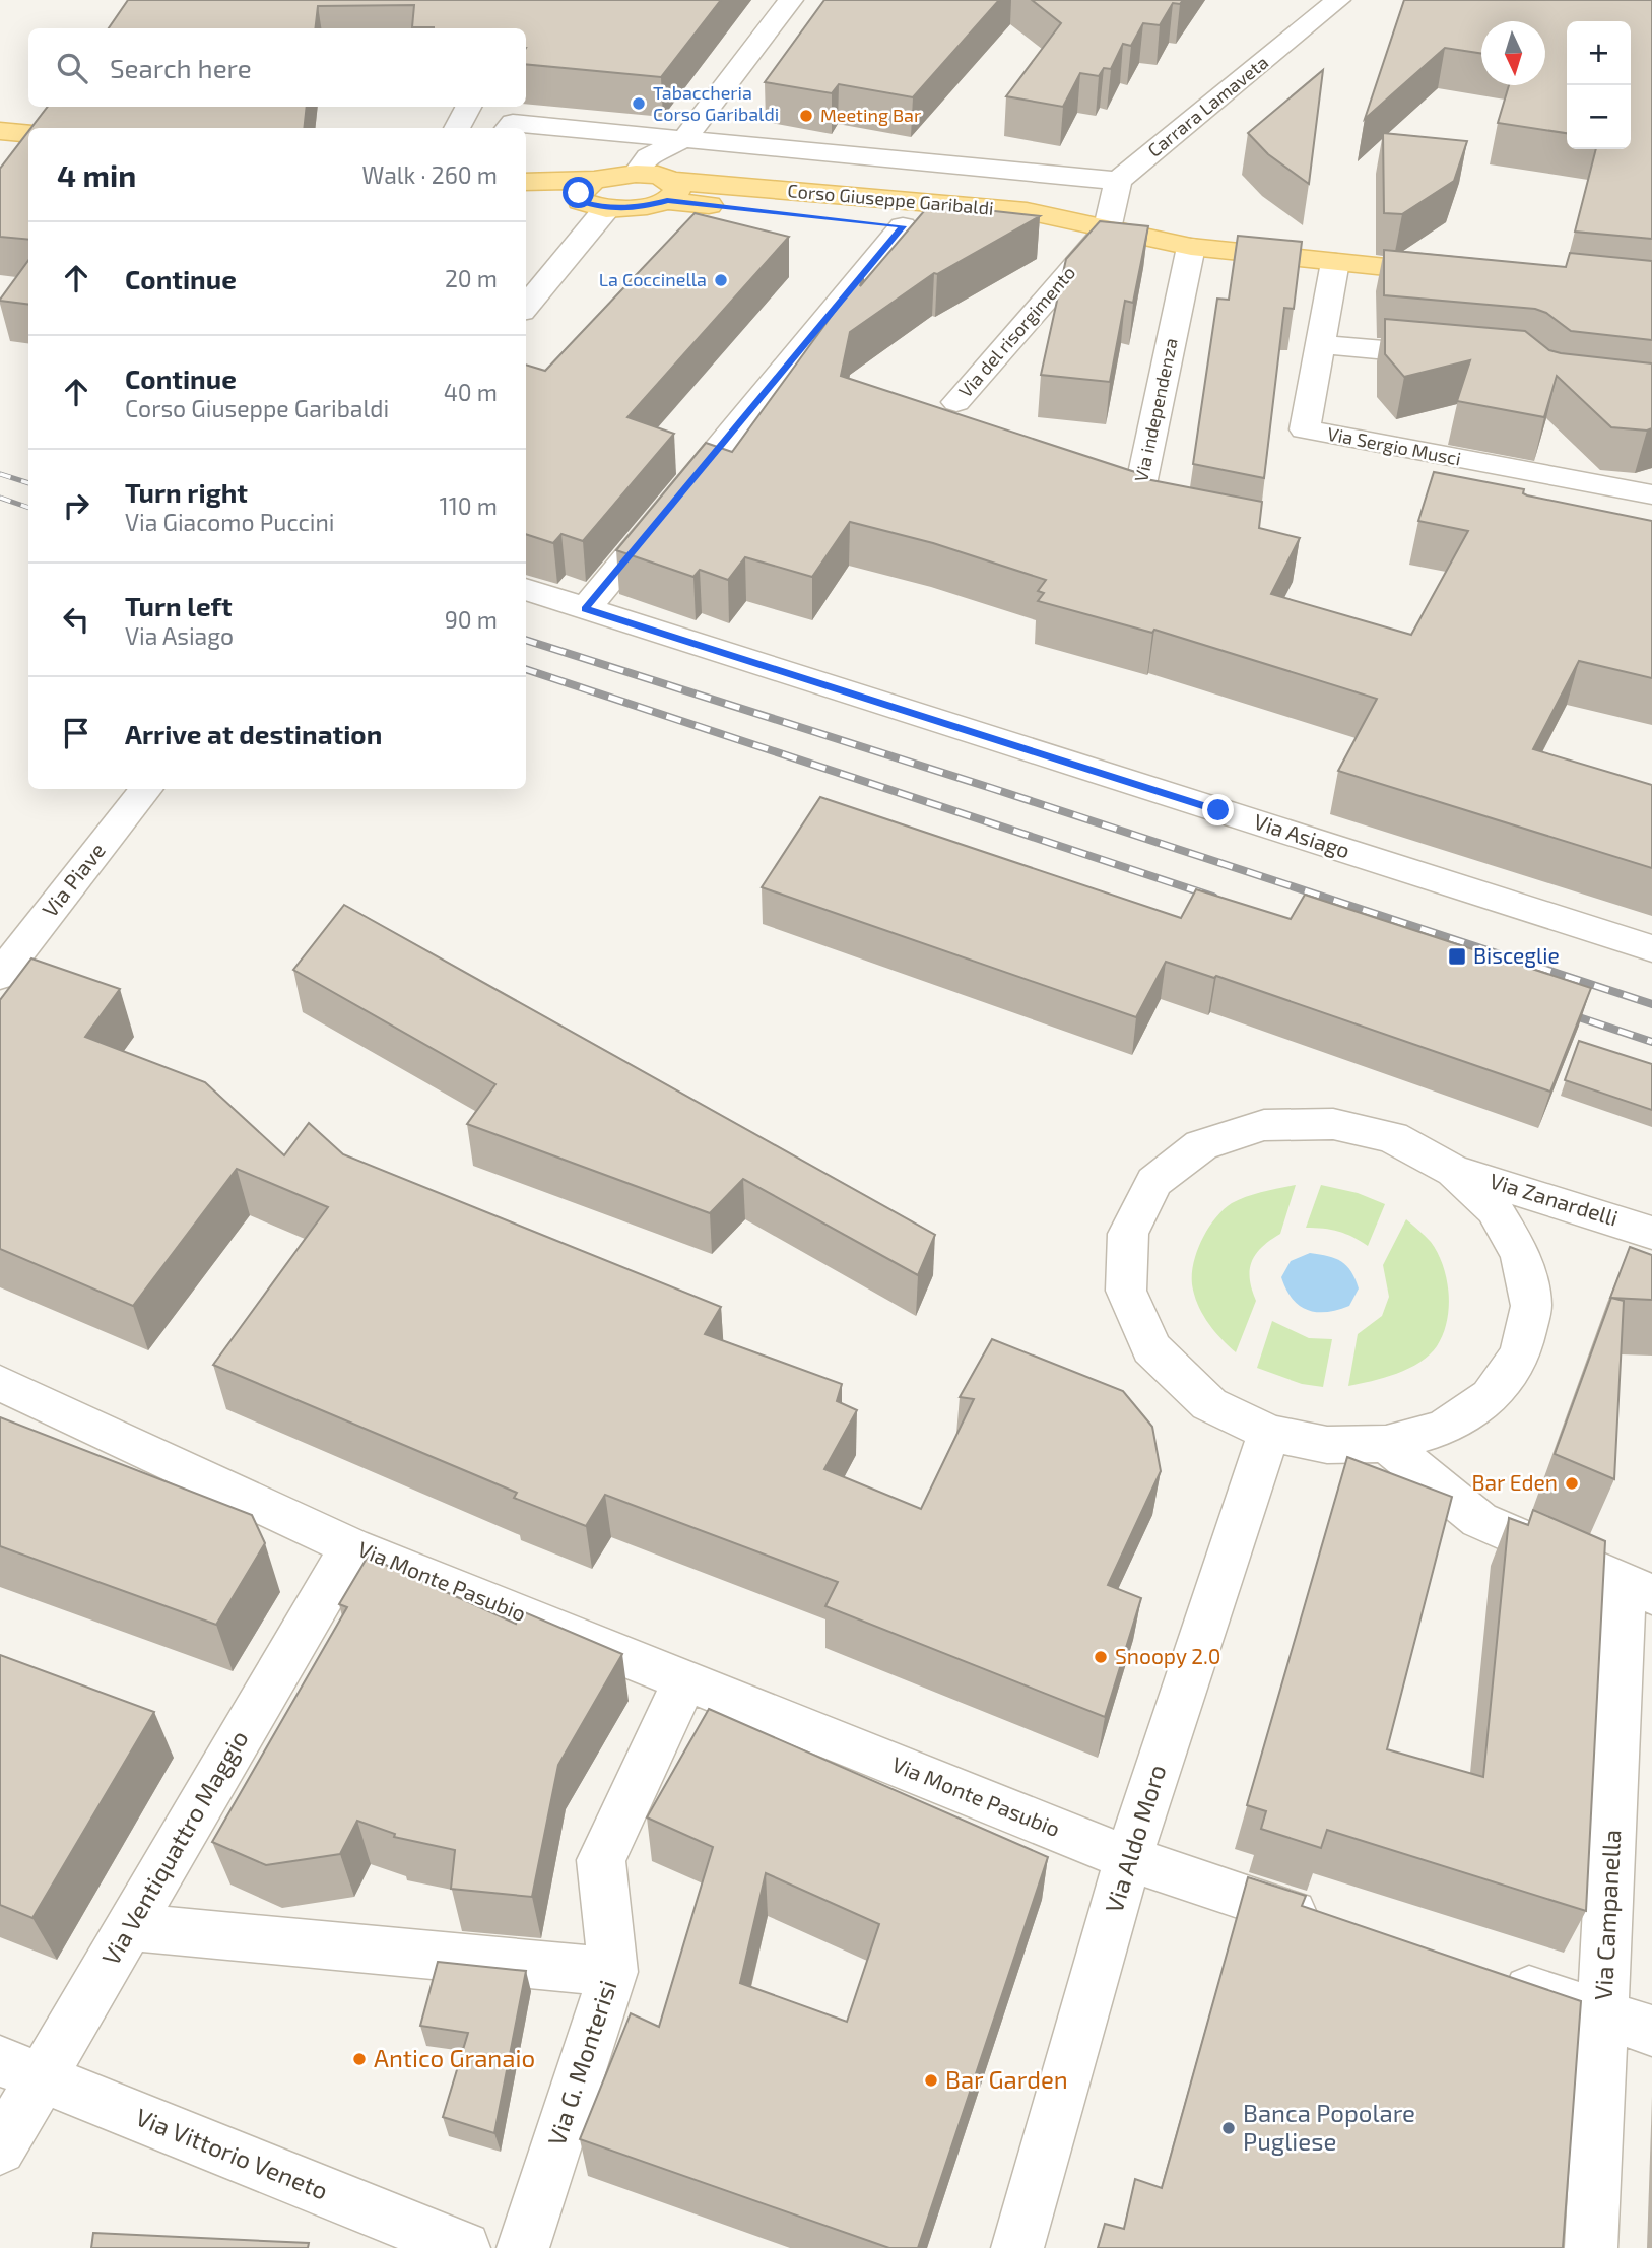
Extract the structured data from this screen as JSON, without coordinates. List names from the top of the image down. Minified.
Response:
{"streets":{"main road":["Corso Giuseppe Garibaldi"],"street":["Carrara Lamaveta","Via del risorgimento","Via independenza","Via Sergio Musci","Via Asiago","Via Piave","Via Zanardelli","Via Monte Pasubio","Via Aldo Moro","Via Ventiquattro Maggio","Via Campanella","Via G. Monterisi","Via Vittorio Veneto"]},"crossings":[["Corso Giuseppe Garibaldi","Via del risorgimento"],["Corso Giuseppe Garibaldi","Via independenza"],["Corso Giuseppe Garibaldi","Via Sergio Musci"],["Via Monte Pasubio","Via Aldo Moro"],["Via Monte Pasubio","Via Ventiquattro Maggio"],["Via Monte Pasubio","Via G. Monterisi"],["Via Ventiquattro Maggio","Via Vittorio Veneto"]],"places":{"other":["Tabaccheria Corso Garibaldi","Meeting Bar","La Coccinella","Bar Eden","Snoopy 2.0","Antico Granaio","Bar Garden","Banca Popolare Pugliese"],"transit":["Bisceglie"]},"north":"bottom","page":{"map_buttons":["+","−"],"search":"Search here","heading":["4 min","Walk · 260 m"],"list":[["Continue","20 m"],["Continue","Corso Giuseppe Garibaldi","40 m"],["Turn right","Via Giacomo Puccini","110 m"],["Turn left","Via Asiago","90 m"],"Arrive at destination"]}}
